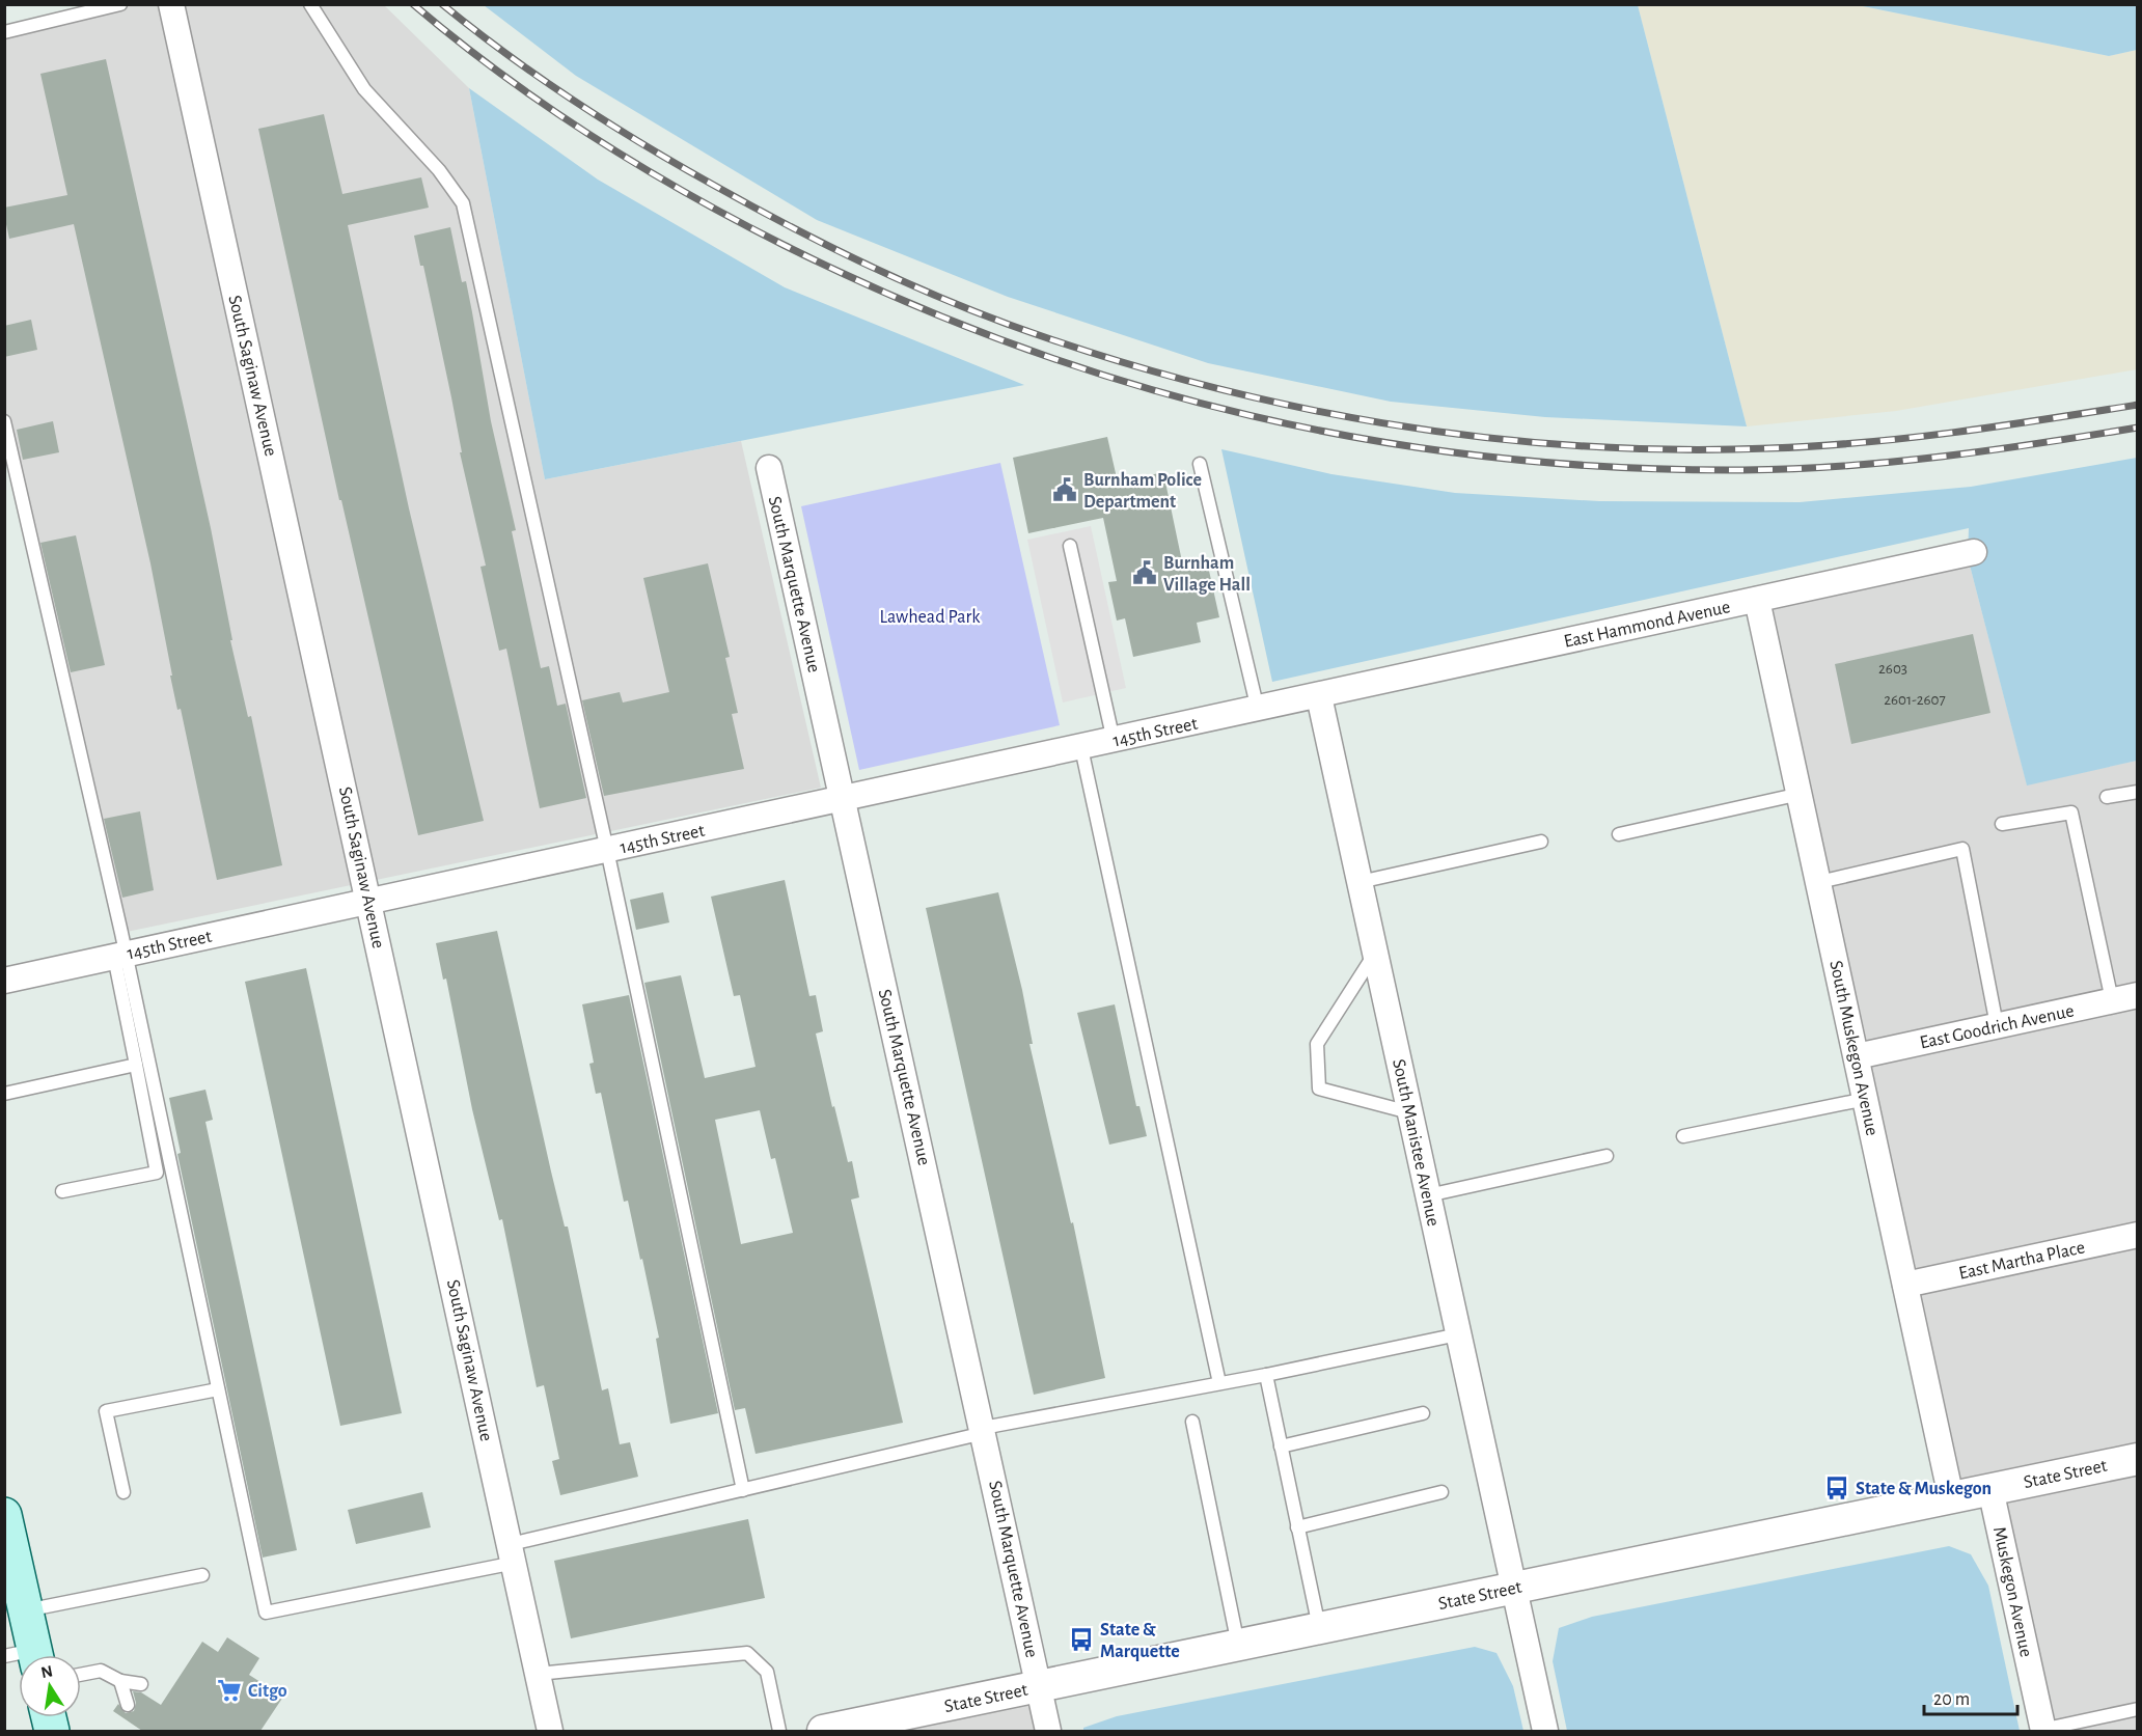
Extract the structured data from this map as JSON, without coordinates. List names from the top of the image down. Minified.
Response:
{"streets":{"street":["South Saginaw Avenue","South Marquette Avenue","East Hammond Avenue","145th Street","East Goodrich Avenue","South Muskegon Avenue","South Manistee Avenue","East Martha Place","State Street","Muskegon Avenue"]},"crossings":[["South Saginaw Avenue","145th Street"],["South Marquette Avenue","145th Street"],["South Marquette Avenue","State Street"],["East Hammond Avenue","145th Street"],["East Hammond Avenue","South Muskegon Avenue"],["East Hammond Avenue","South Manistee Avenue"],["145th Street","South Manistee Avenue"],["East Goodrich Avenue","South Muskegon Avenue"],["South Muskegon Avenue","East Martha Place"],["South Muskegon Avenue","State Street"],["South Manistee Avenue","State Street"],["State Street","Muskegon Avenue"]],"parks":["Lawhead Park"],"places":{"public building":["Burnham Police Department","Burnham Village Hall"],"bus stop":["State & Muskegon","State & Marquette"],"supermarket":["Citgo"]},"house_numbers":["2603","2601-2607"],"scale_bar":"20 m","north":"top"}
